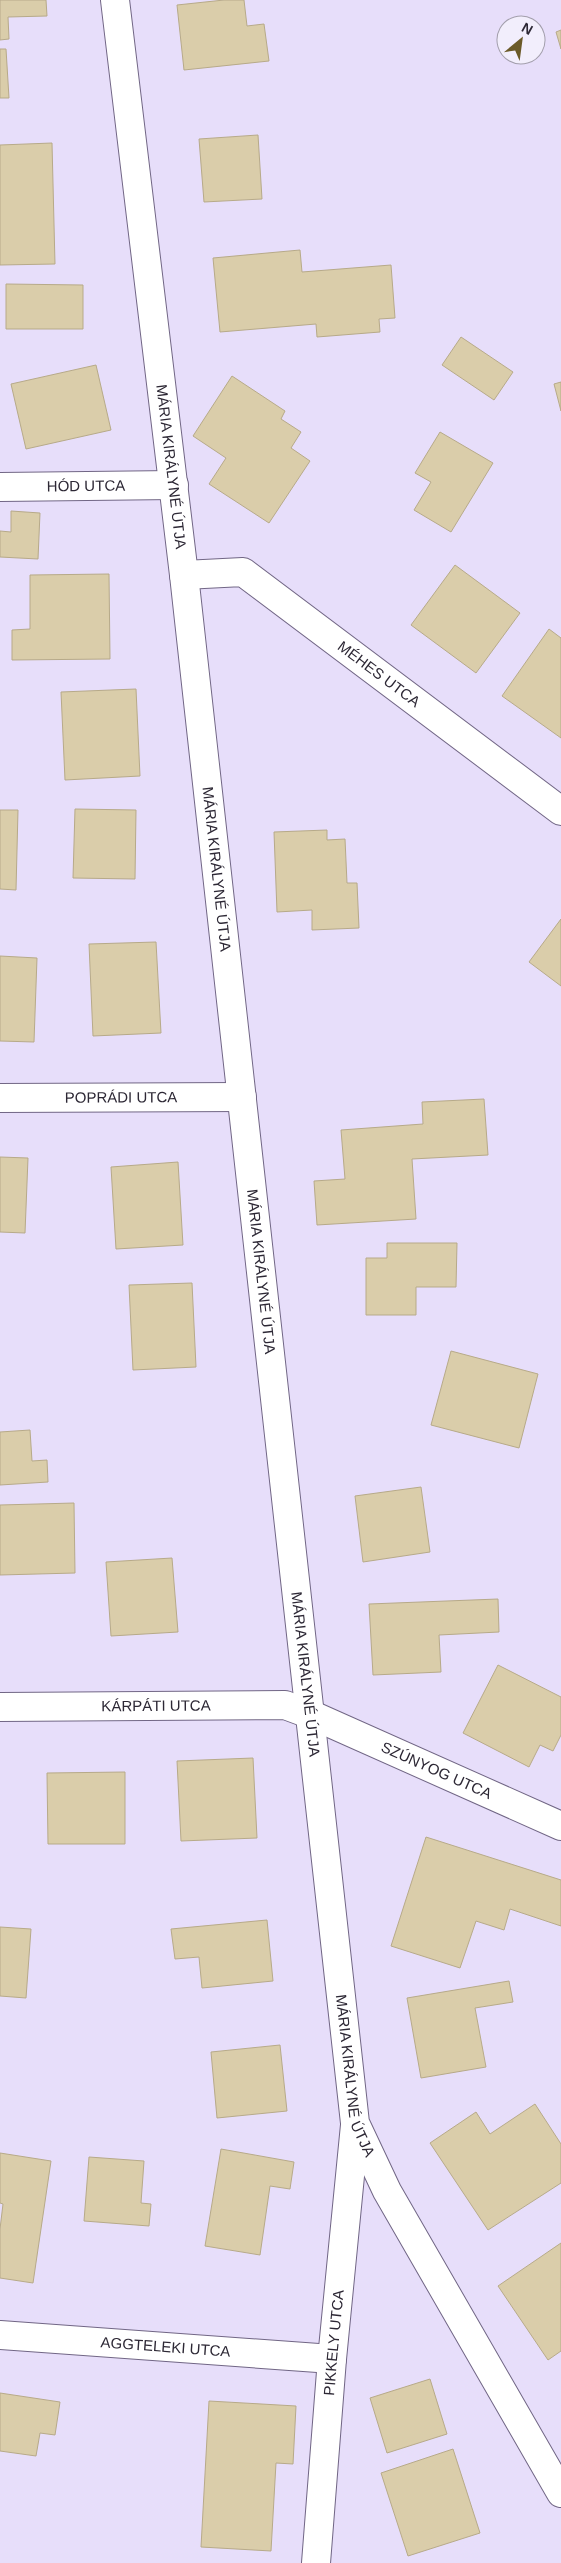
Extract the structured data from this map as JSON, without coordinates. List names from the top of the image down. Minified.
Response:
{"streets":{"street":["MÁRIA KIRÁLYNÉ ÚTJA","HÓD UTCA","MÉHES UTCA","POPRÁDI UTCA","KÁRPÁTI UTCA","SZÚNYOG UTCA","PIKKELY UTCA","AGGTELEKI UTCA"]},"crossings":[["MÁRIA KIRÁLYNÉ ÚTJA","HÓD UTCA"],["MÁRIA KIRÁLYNÉ ÚTJA","MÉHES UTCA"],["MÁRIA KIRÁLYNÉ ÚTJA","POPRÁDI UTCA"],["MÁRIA KIRÁLYNÉ ÚTJA","KÁRPÁTI UTCA"],["MÁRIA KIRÁLYNÉ ÚTJA","SZÚNYOG UTCA"],["MÁRIA KIRÁLYNÉ ÚTJA","PIKKELY UTCA"],["KÁRPÁTI UTCA","SZÚNYOG UTCA"],["PIKKELY UTCA","AGGTELEKI UTCA"]],"north":"top right"}
